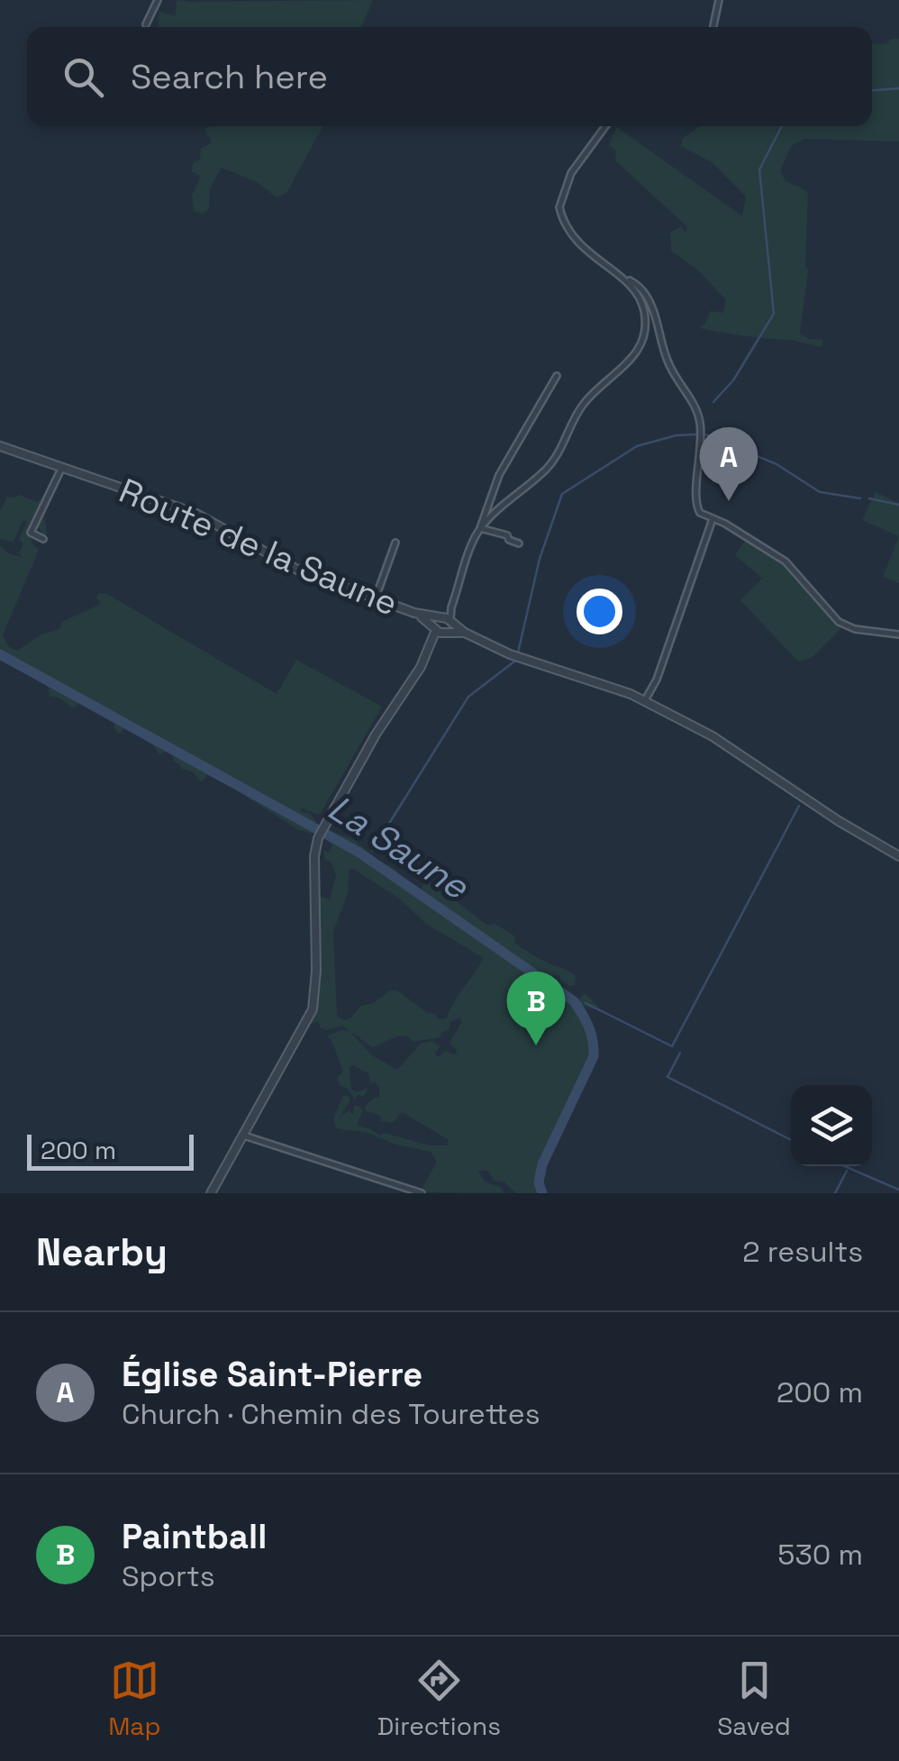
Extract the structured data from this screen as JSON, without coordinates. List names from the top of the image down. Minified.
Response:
{"streets":{"street":["Route de la Saune"]},"water":["La Saune"],"scale_bar":"200 m","page":{"search":"Search here","pins":["A","B"],"scale":"200 m","heading":["Nearby","2 results"],"list":[{"mark":"A","name":"Église Saint-Pierre","note":"Church · Chemin des Tourettes","value":"200 m"},{"mark":"B","name":"Paintball","note":"Sports","value":"530 m"}],"nav":["Map","Directions","Saved"]}}
